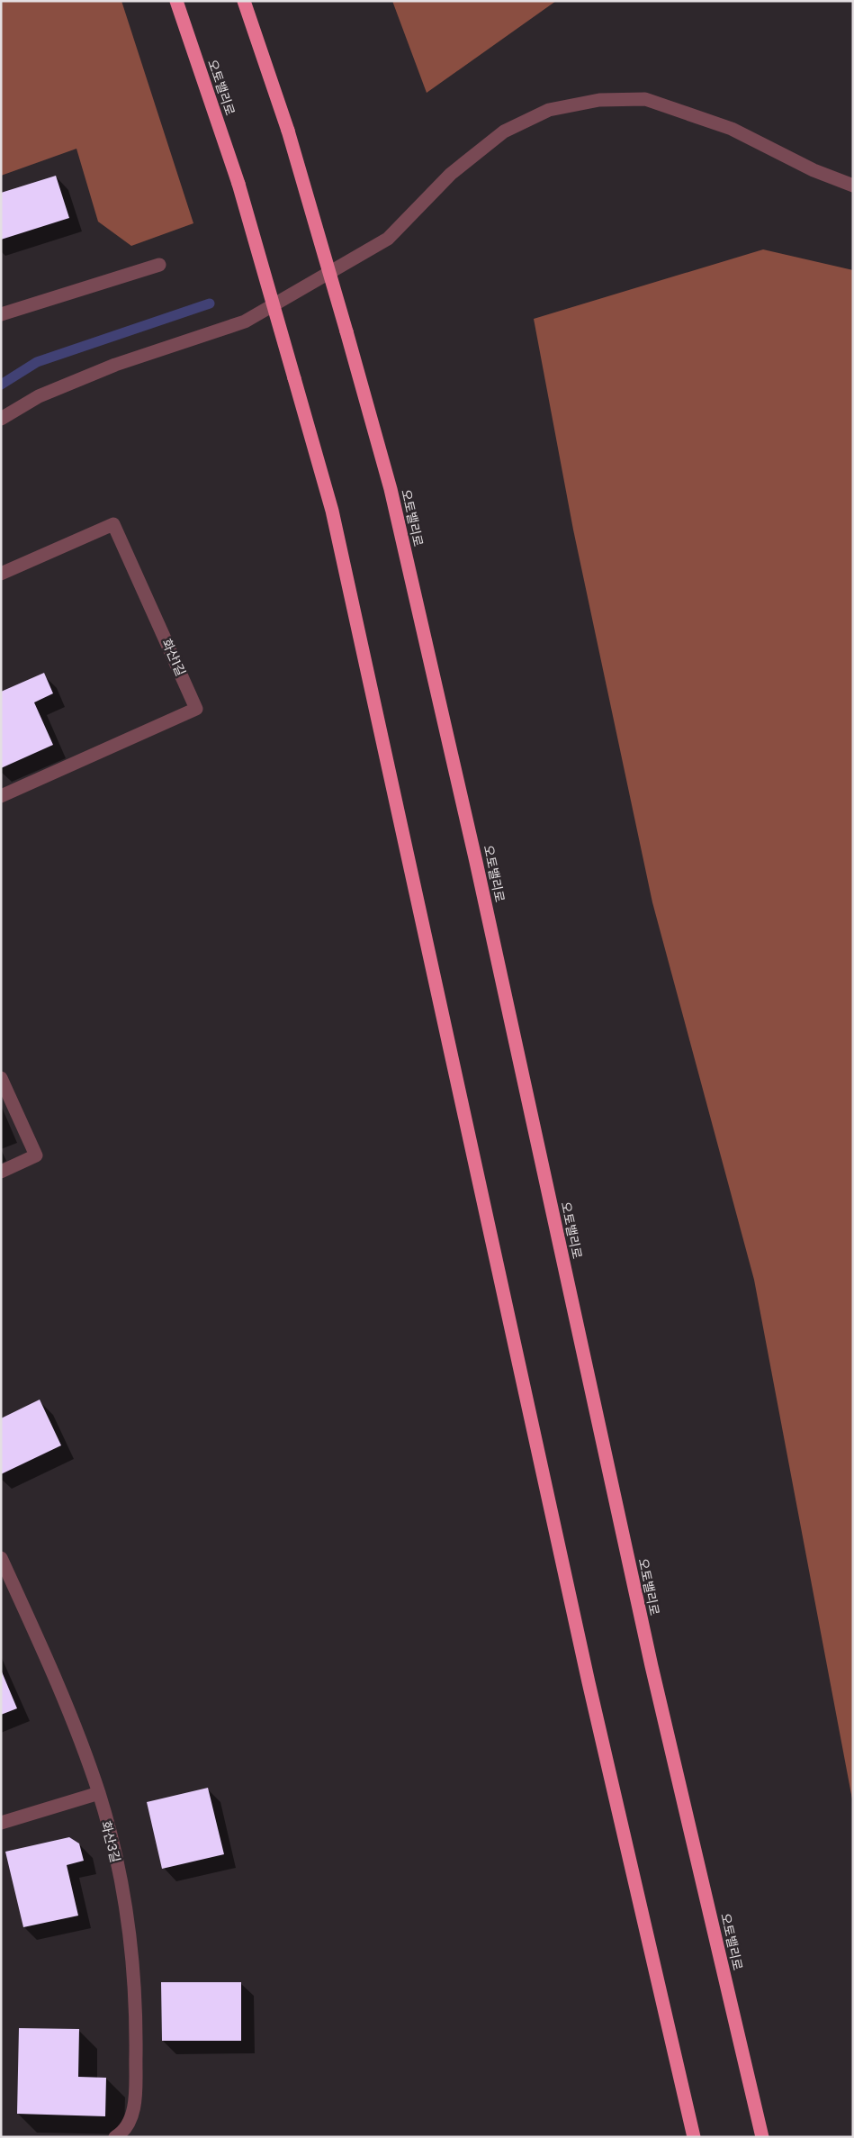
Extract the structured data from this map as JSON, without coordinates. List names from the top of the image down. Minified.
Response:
{"streets":{"highway":["오토밸리로"],"street":["화산1길","화산3길"]}}
